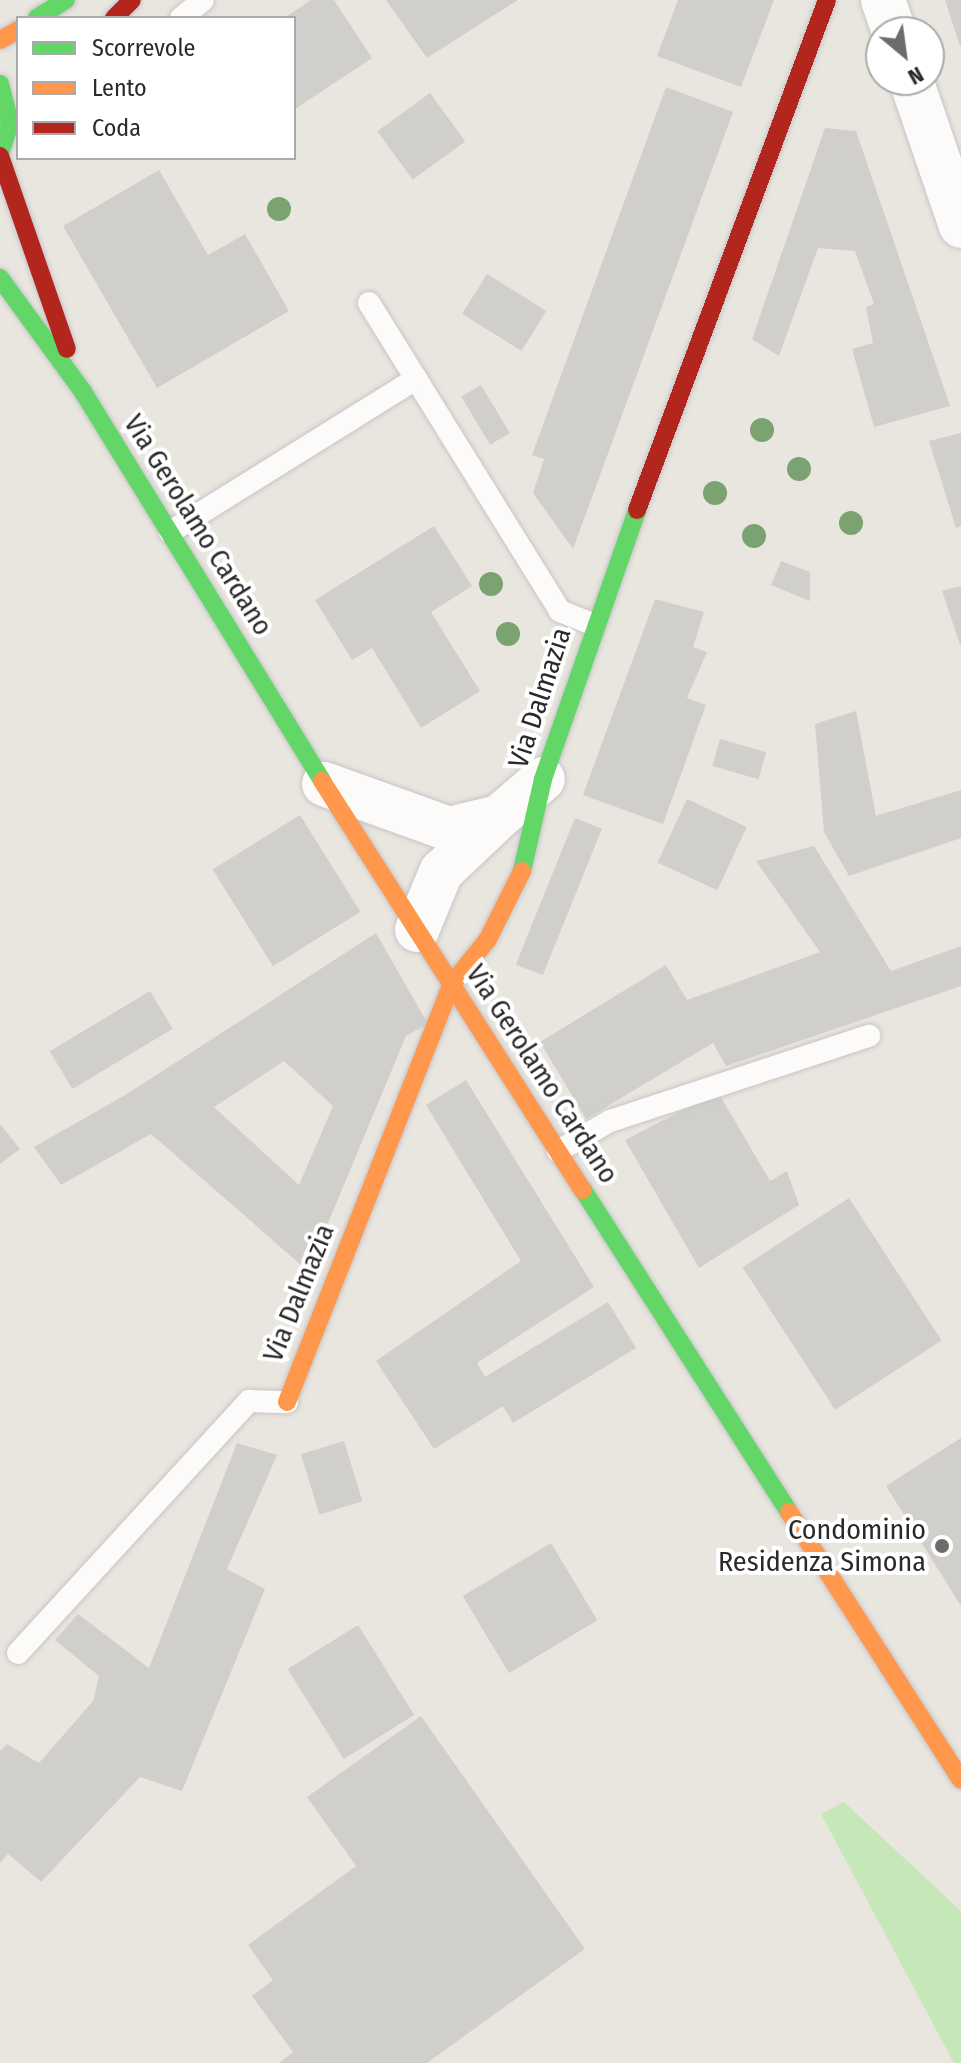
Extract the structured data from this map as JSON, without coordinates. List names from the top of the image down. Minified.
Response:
{"streets":{"street":["Via Gerolamo Cardano","Via Dalmazia"]},"crossings":[["Via Gerolamo Cardano","Via Dalmazia"]],"places":["Condominio Residenza Simona"],"legend":["Scorrevole","Lento","Coda"],"north":"bottom right"}
